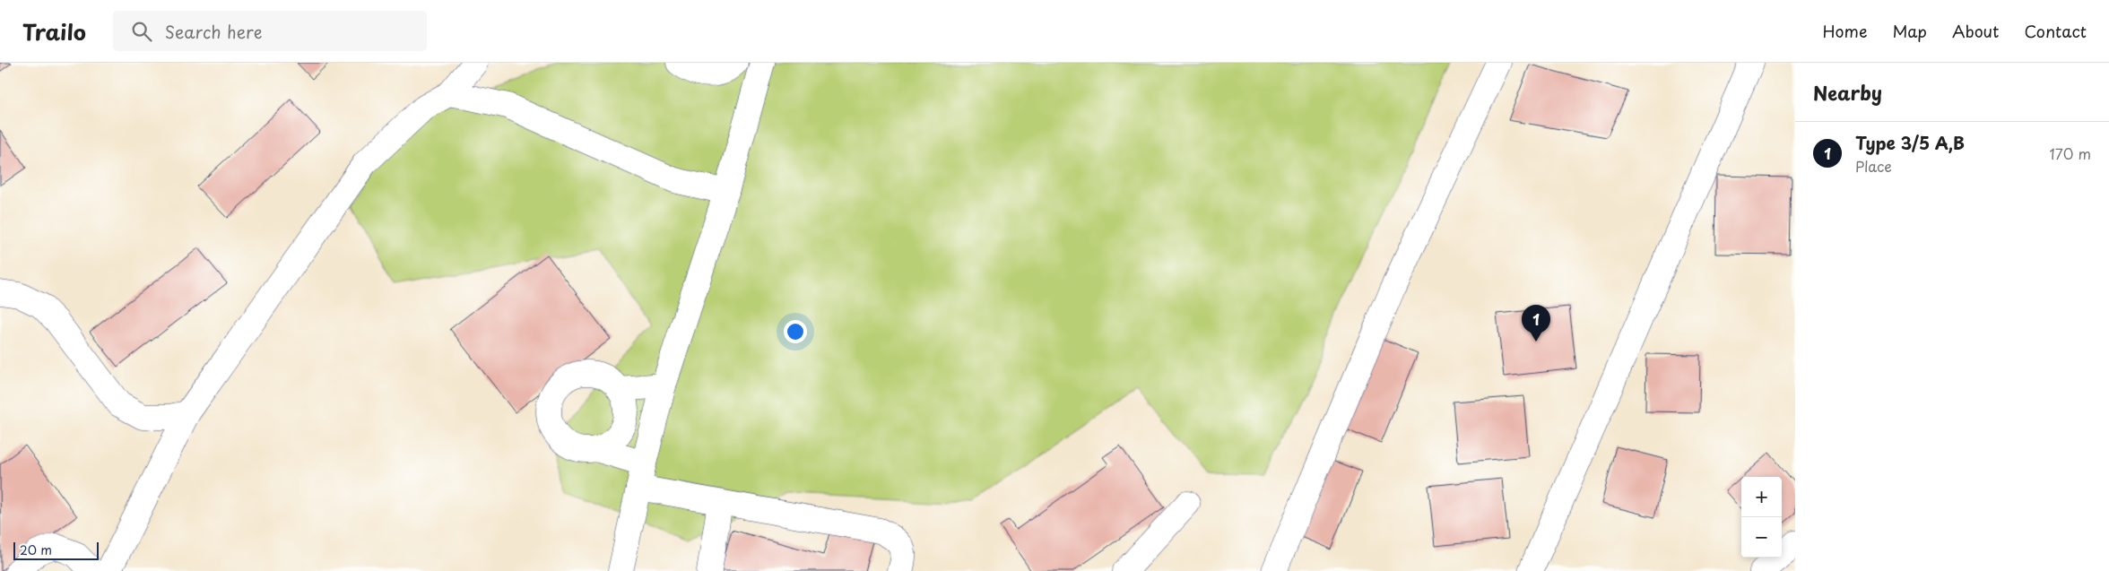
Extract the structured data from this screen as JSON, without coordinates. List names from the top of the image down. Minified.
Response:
{"scale_bar":"20 m","page":{"header":"Trailo","search":"Search here","nav":["Home","Map","About","Contact"],"heading":"Nearby","list":[{"mark":"1","name":"Type 3/5 A,B","note":"Place","value":"170 m"}],"pins":"1","map_buttons":["+","−"],"scale":"20 m"}}
